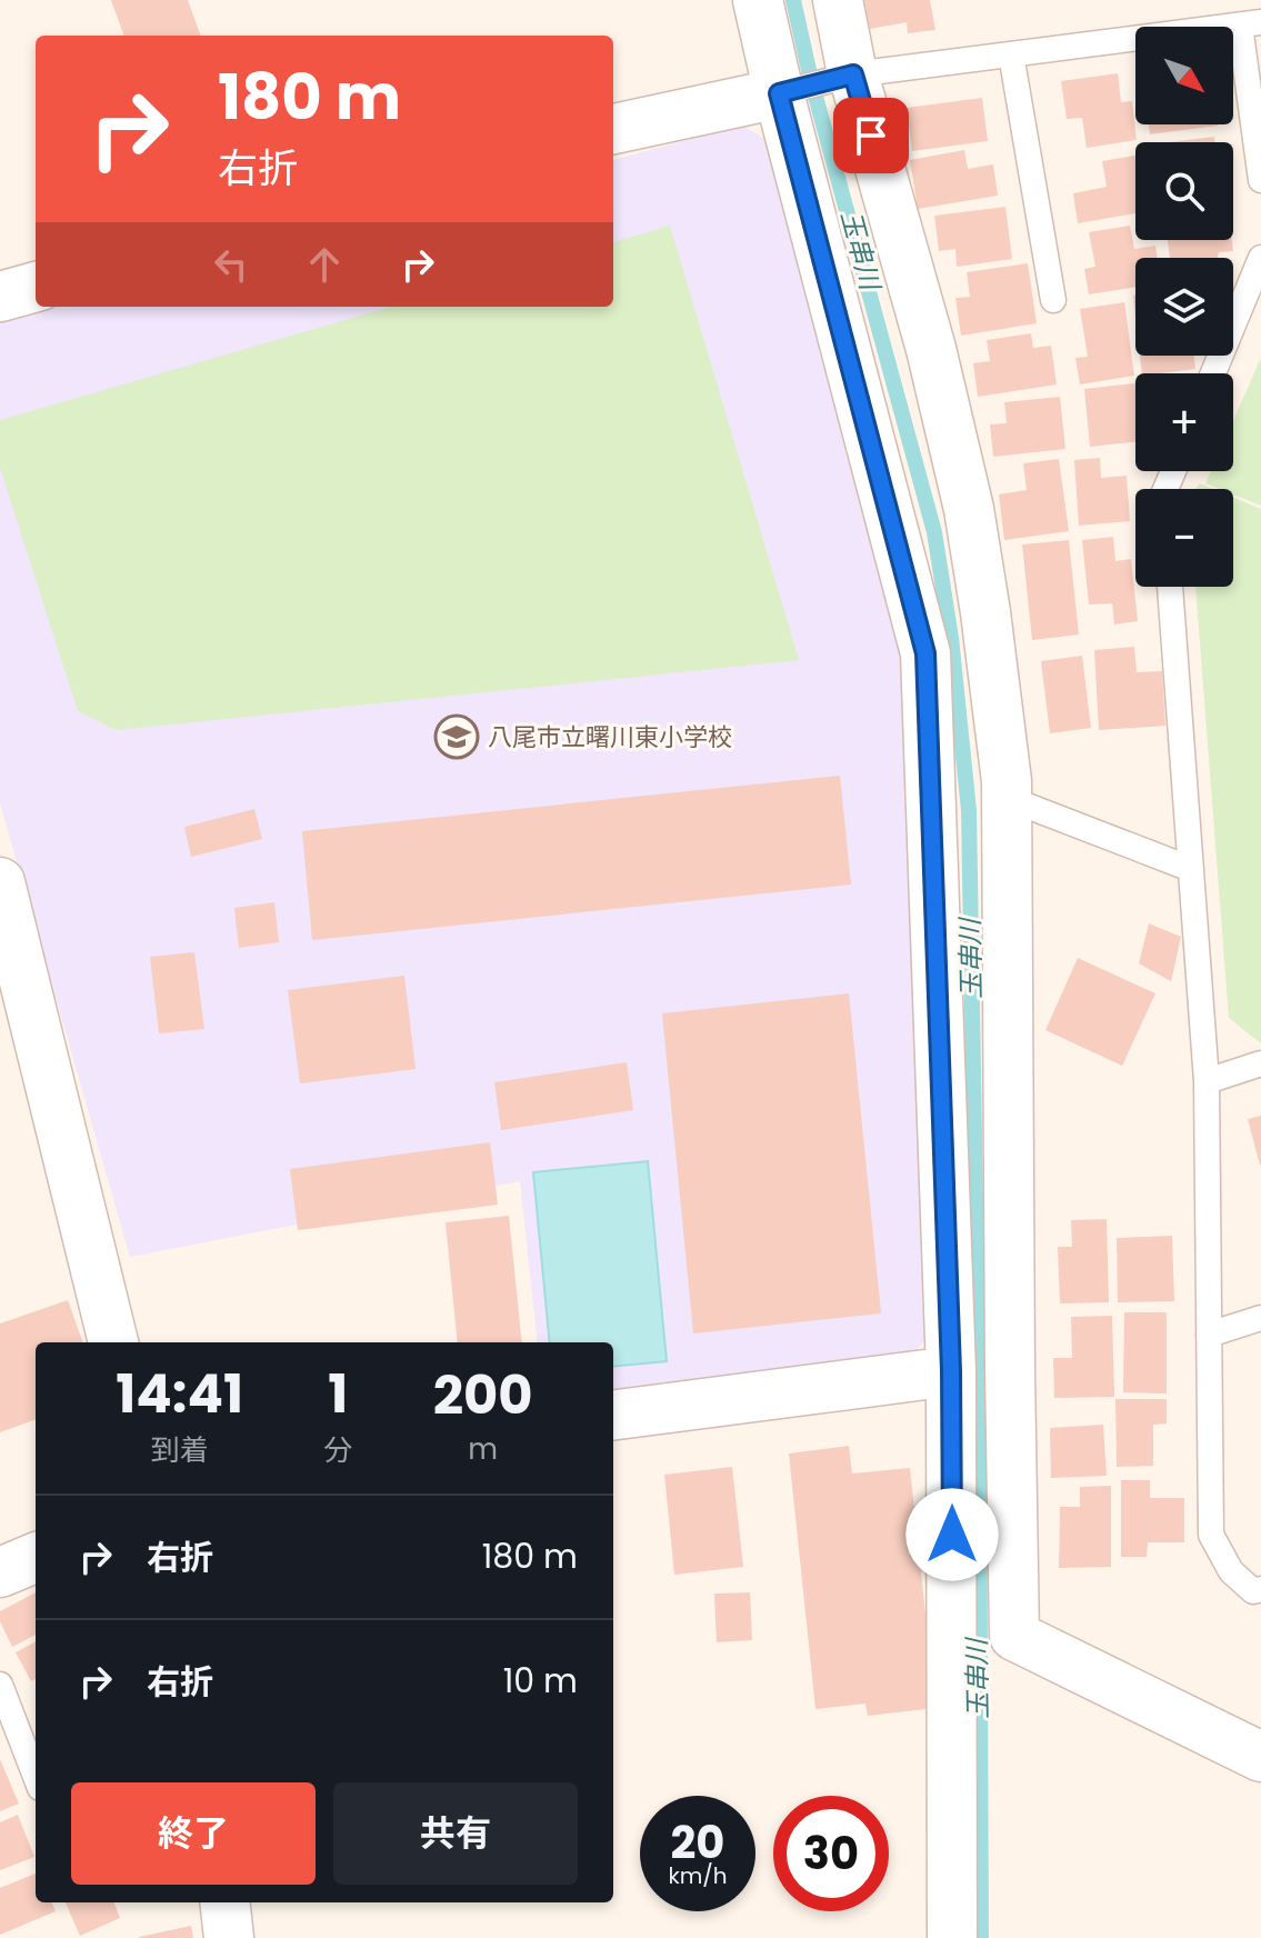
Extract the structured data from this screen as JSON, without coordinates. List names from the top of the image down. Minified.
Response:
{"water":["玉串川"],"places":{"school or university":["八尾市立曙川東小学校"]},"north":"bottom right","page":{"map_buttons":["+","−"],"turn":["180 m","右折"],"eta":["14:41","到着","1","分","200","m"],"list":[{"name":"右折","value":"180 m"},{"name":"右折","value":"10 m"}],"buttons":["終了","共有"],"speed":"20 km/h","limit":"30"}}
